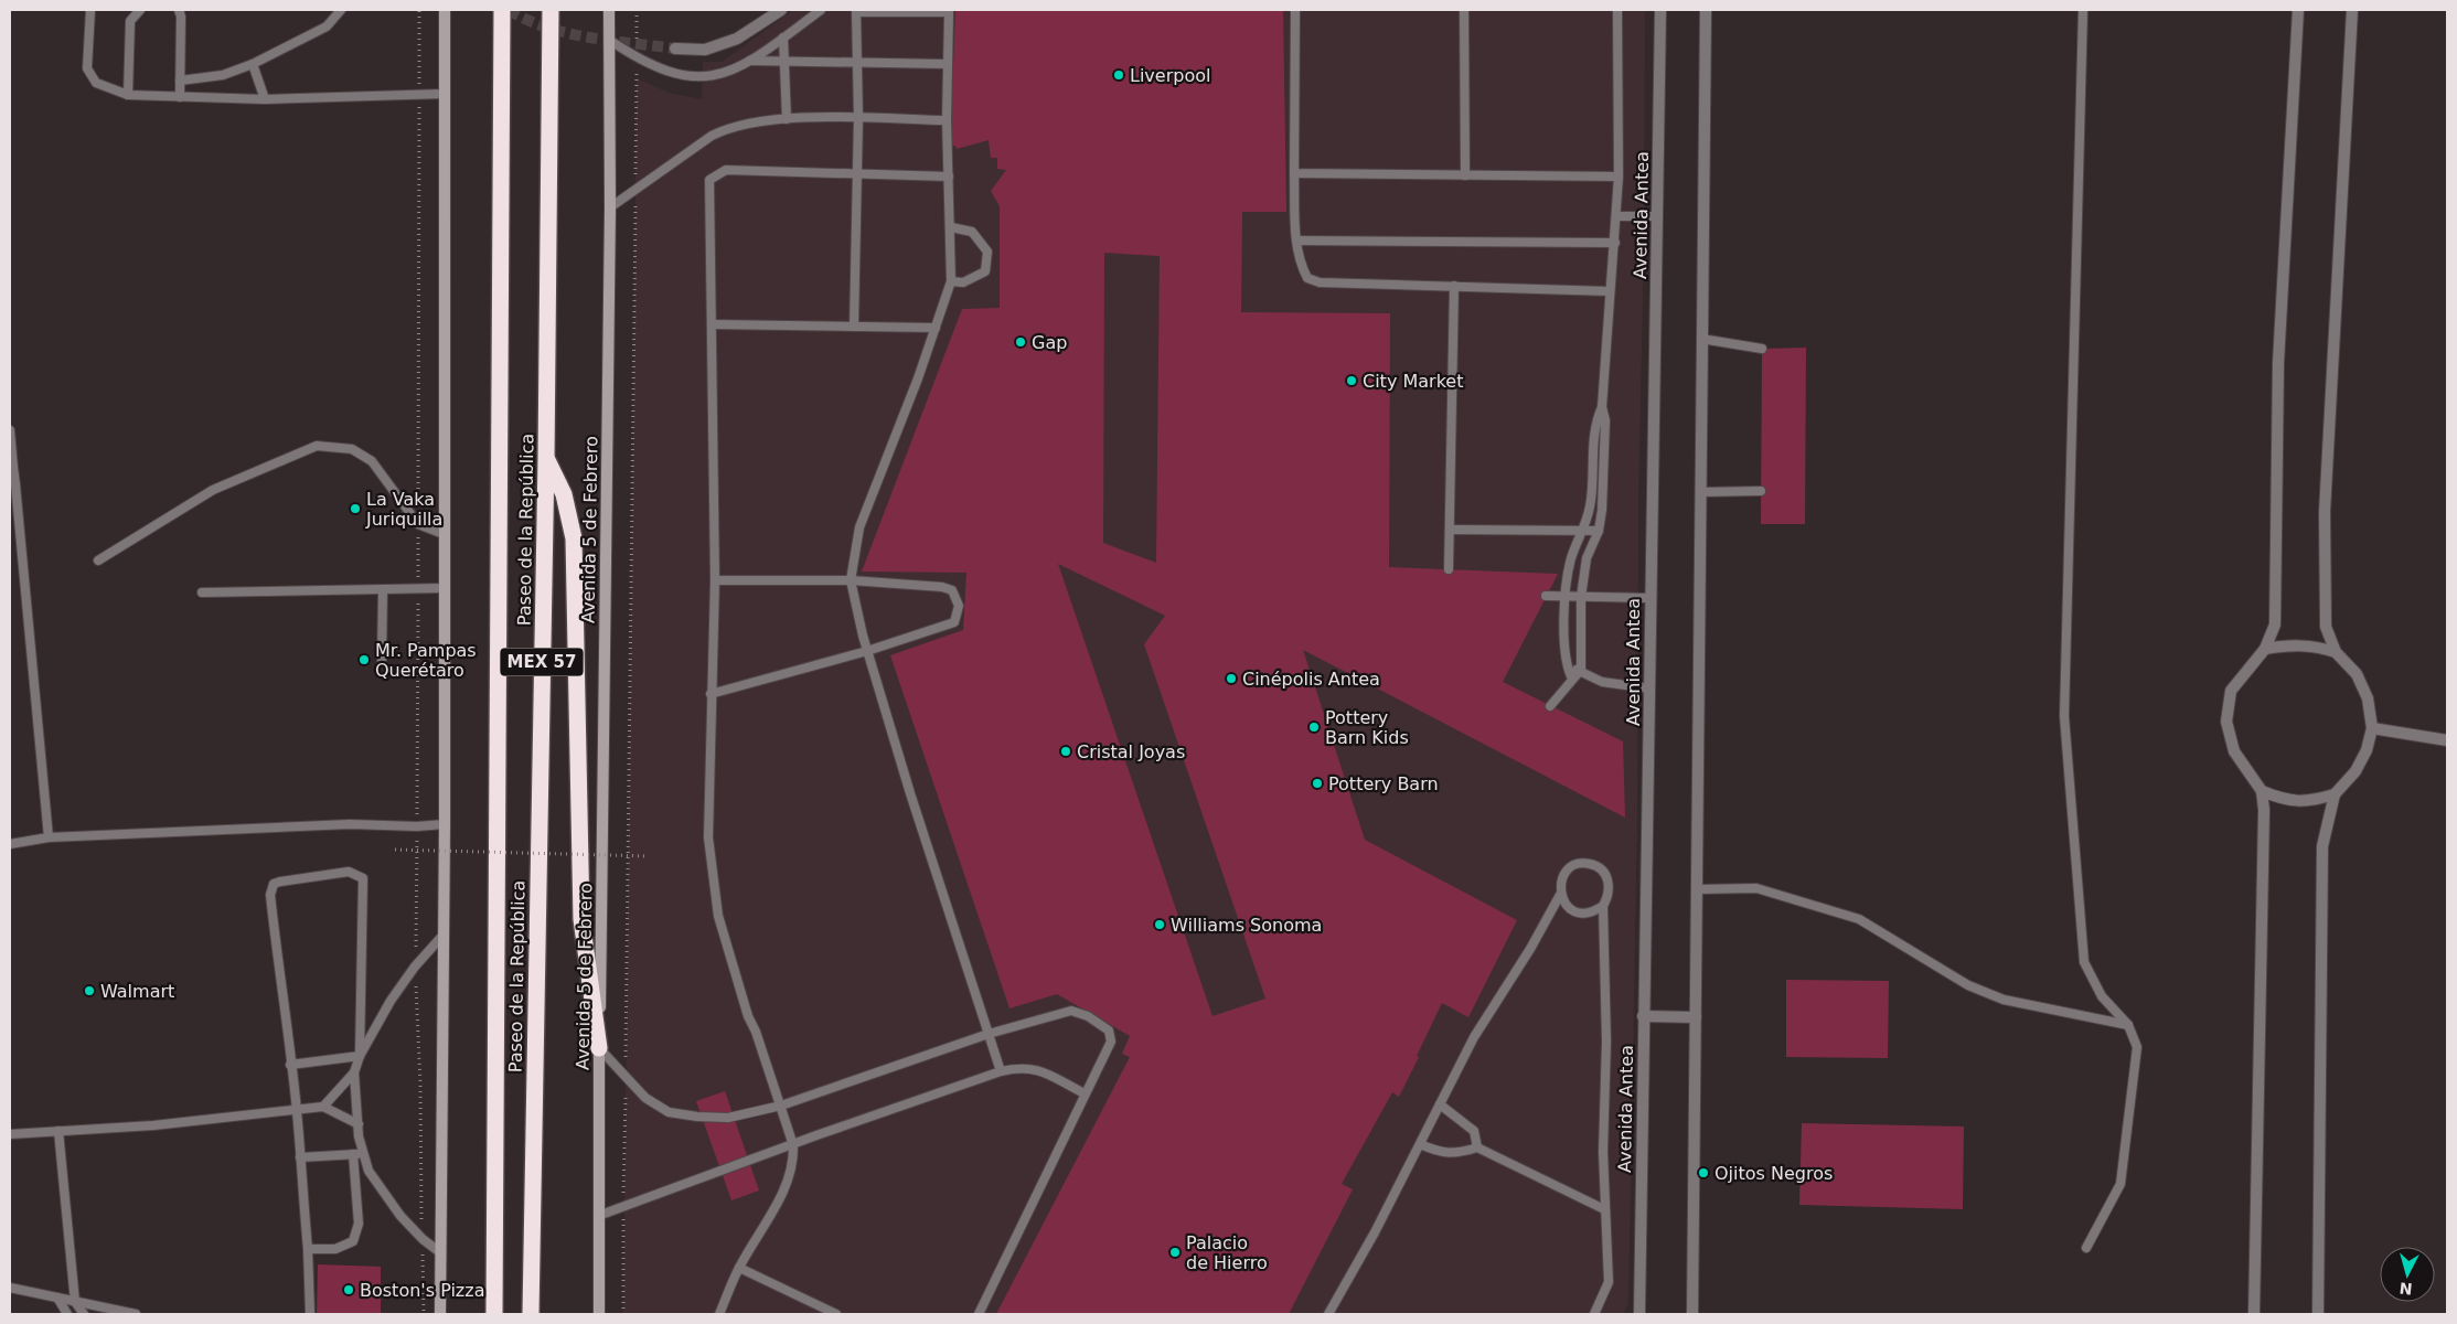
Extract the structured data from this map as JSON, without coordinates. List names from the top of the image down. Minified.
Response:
{"streets":{"highway":["Paseo de la República","MEX 57"],"main road":["Avenida 5 de Febrero"],"street":["Avenida Antea"]},"places":["Liverpool","Gap","City Market","La Vaka Juriquilla","Mr. Pampas Querétaro","Cinépolis Antea","Pottery Barn Kids","Cristal Joyas","Pottery Barn","Williams Sonoma","Walmart","Ojitos Negros","Palacio de Hierro","Boston's Pizza"],"north":"bottom"}
